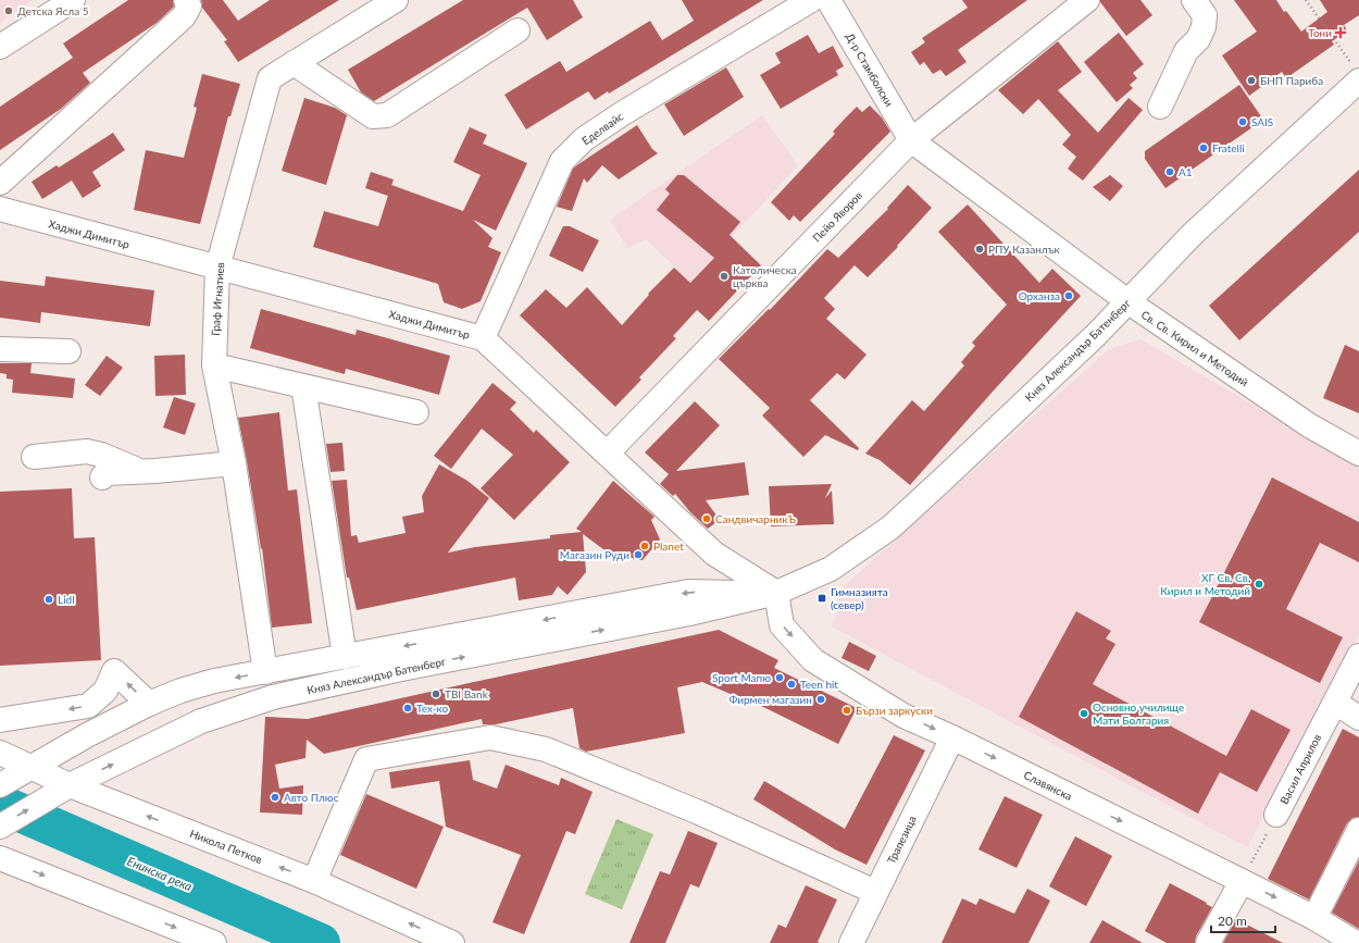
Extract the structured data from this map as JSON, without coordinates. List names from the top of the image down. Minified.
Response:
{"streets":{"street":["Д-р Стамболски","Еделвайс","Пейо Яворов","Хаджи Димитър","Граф Игнатиев","Св. Св. Кирил и Методий","Княз Александър Батенберг","Васил Априлов","Славянска","Трапезица","Никола Петков"]},"crossings":[["Д-р Стамболски","Пейо Яворов"],["Д-р Стамболски","Св. Св. Кирил и Методий"],["Еделвайс","Хаджи Димитър"],["Пейо Яворов","Хаджи Димитър"],["Пейо Яворов","Св. Св. Кирил и Методий"],["Хаджи Димитър","Граф Игнатиев"],["Хаджи Димитър","Княз Александър Батенберг"],["Хаджи Димитър","Славянска"],["Граф Игнатиев","Княз Александър Батенберг"],["Св. Св. Кирил и Методий","Княз Александър Батенберг"],["Княз Александър Батенберг","Славянска"],["Княз Александър Батенберг","Никола Петков"],["Васил Априлов","Славянска"],["Славянска","Трапезица"]],"one_way":["Славянска"],"water":["Енинска река"],"places":{"other":["Детска Ясла 5","БНП Париба","SAIS","Fratelli","A1","РПУ Казанлък","Католическа църква","Орханза","СандвичарникЪ","Planet","Магазин Руди","ХГ Св. Св. Кирил и Методий","Lidl","Sport Мапю","Teen hit","TBI Bank","Фирмен магазин","Тех-ко","Бързи заркуски","Основно училище Мати Болгария","Авто Плюс"],"health":["Тони"],"transit":["Гимназията (север)"]},"scale_bar":"20 m"}
